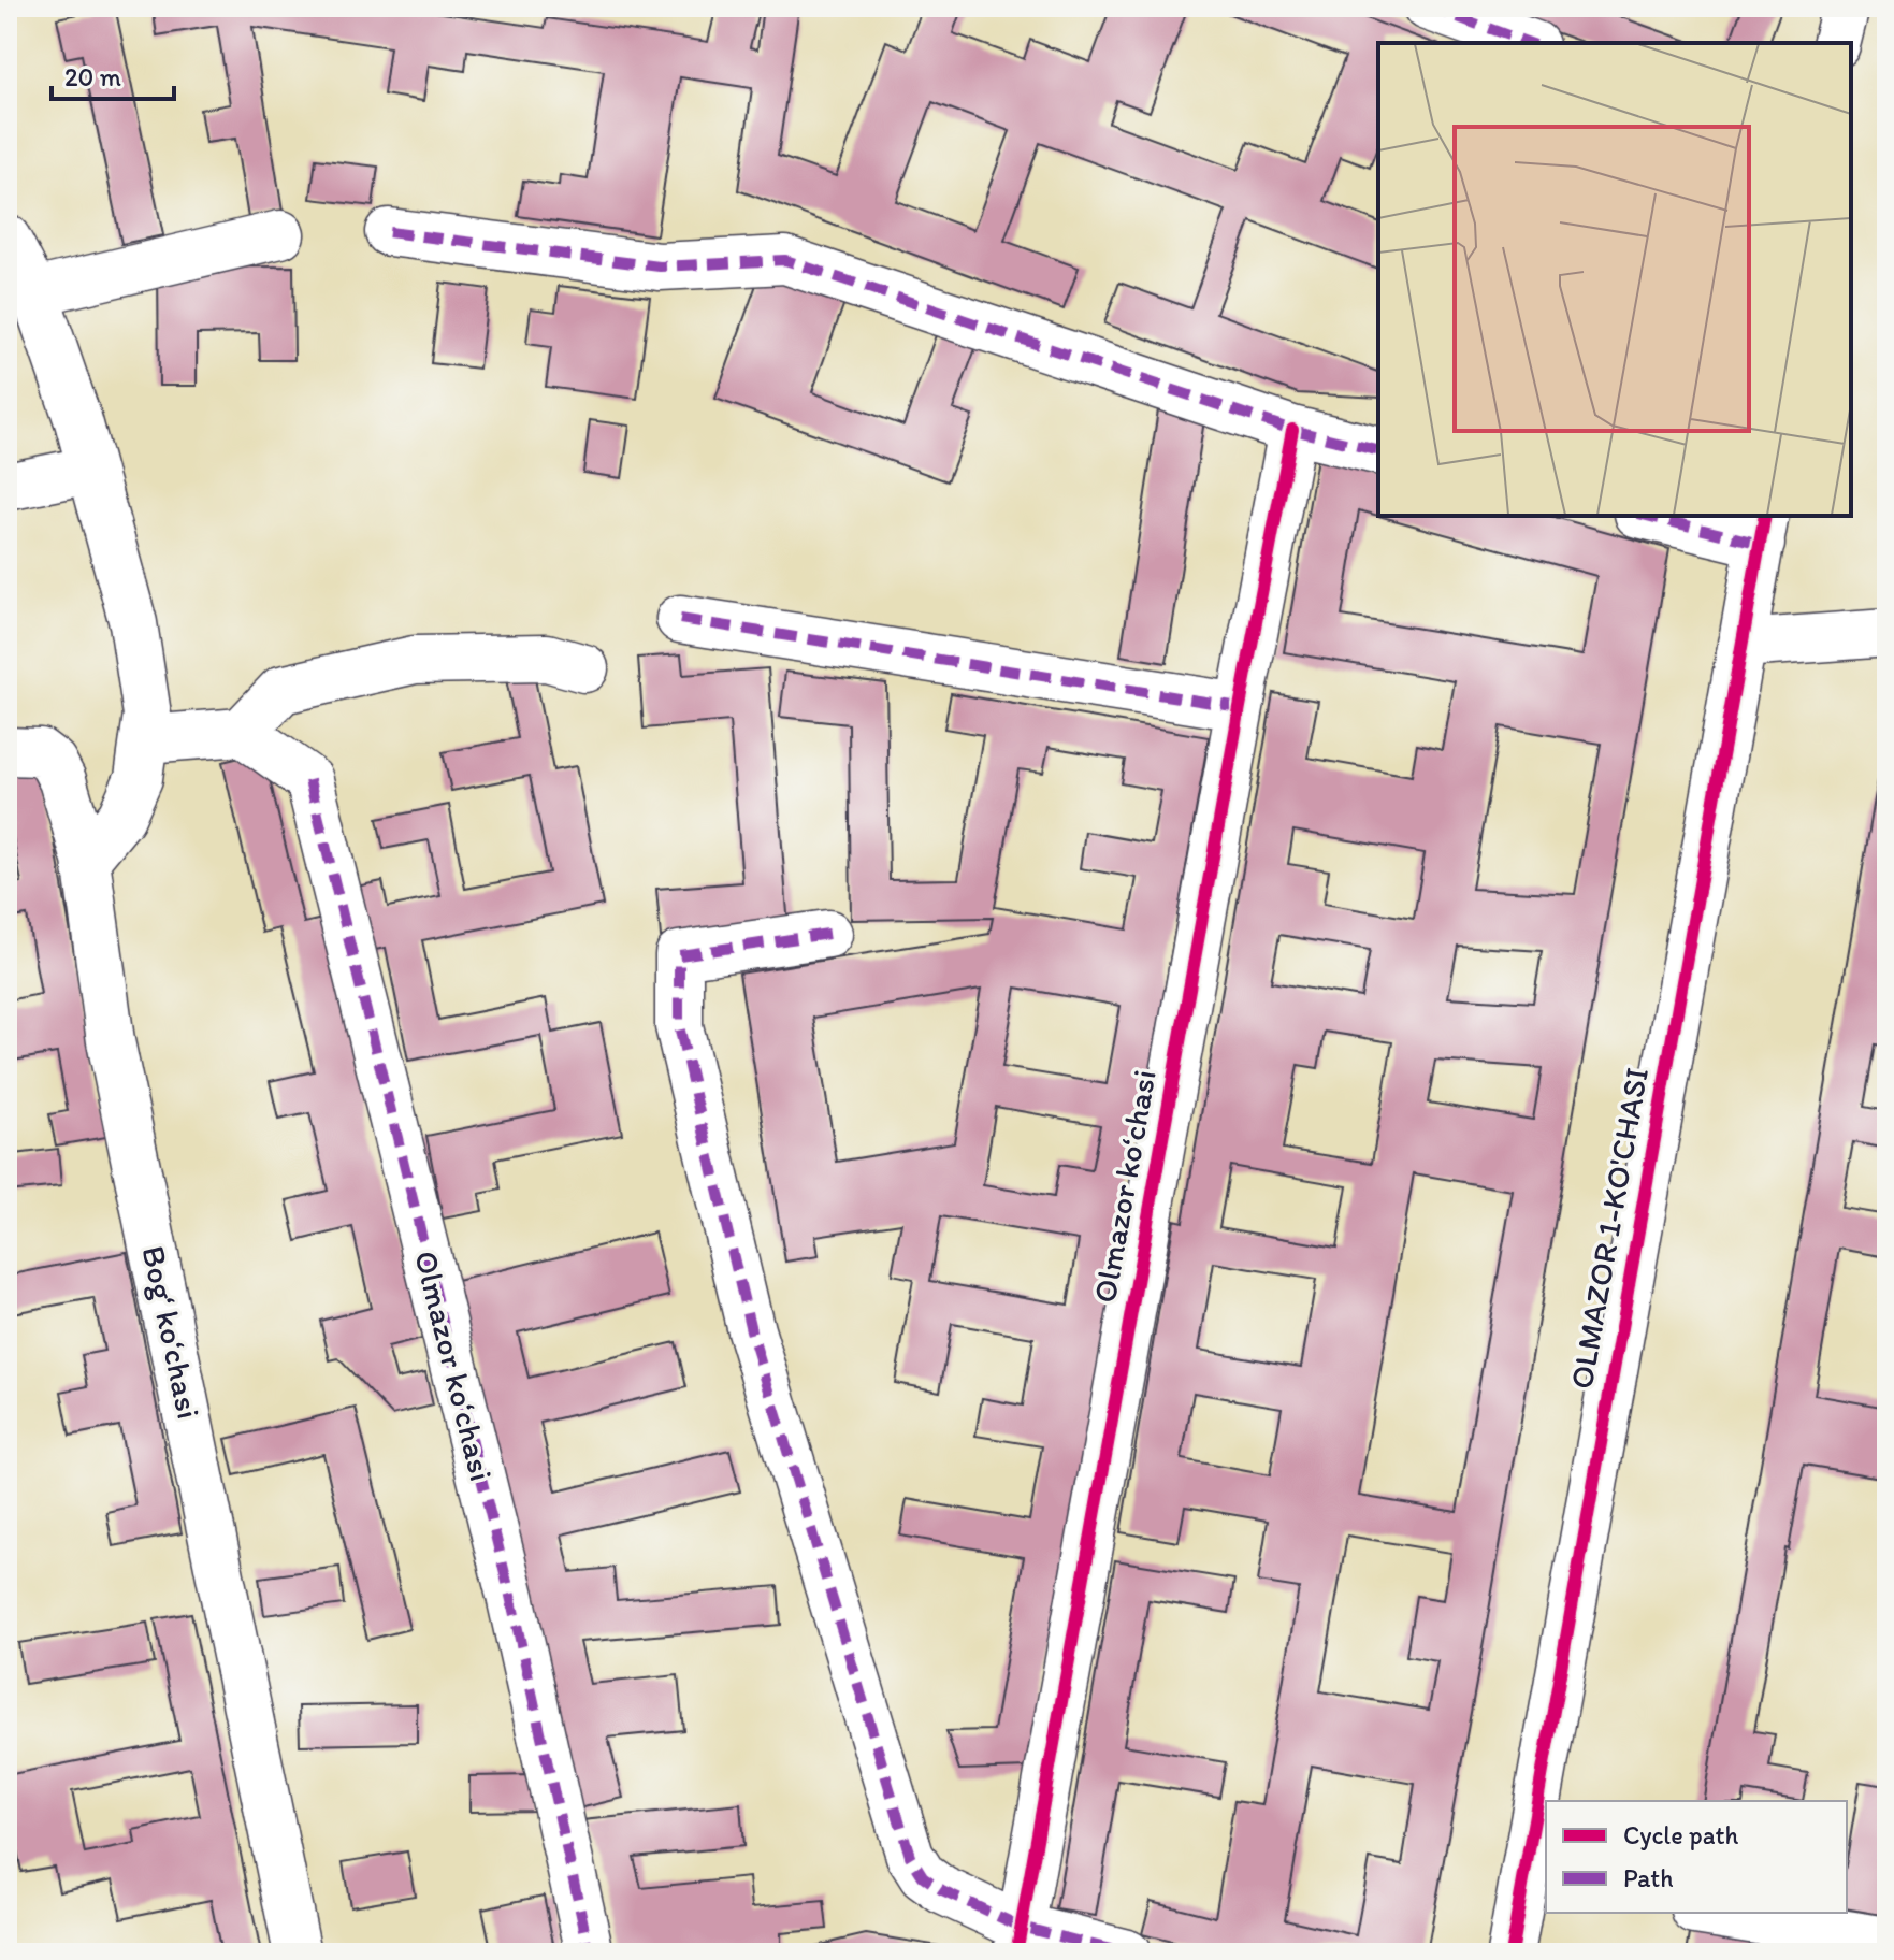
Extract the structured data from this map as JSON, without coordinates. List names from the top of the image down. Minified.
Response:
{"streets":{"street":["Olmazor koʻchasi","OLMAZOR 1-KO'CHASI","Bogʻ koʻchasi"]},"legend":["Cycle path","Path"],"scale_bar":"20 m"}
